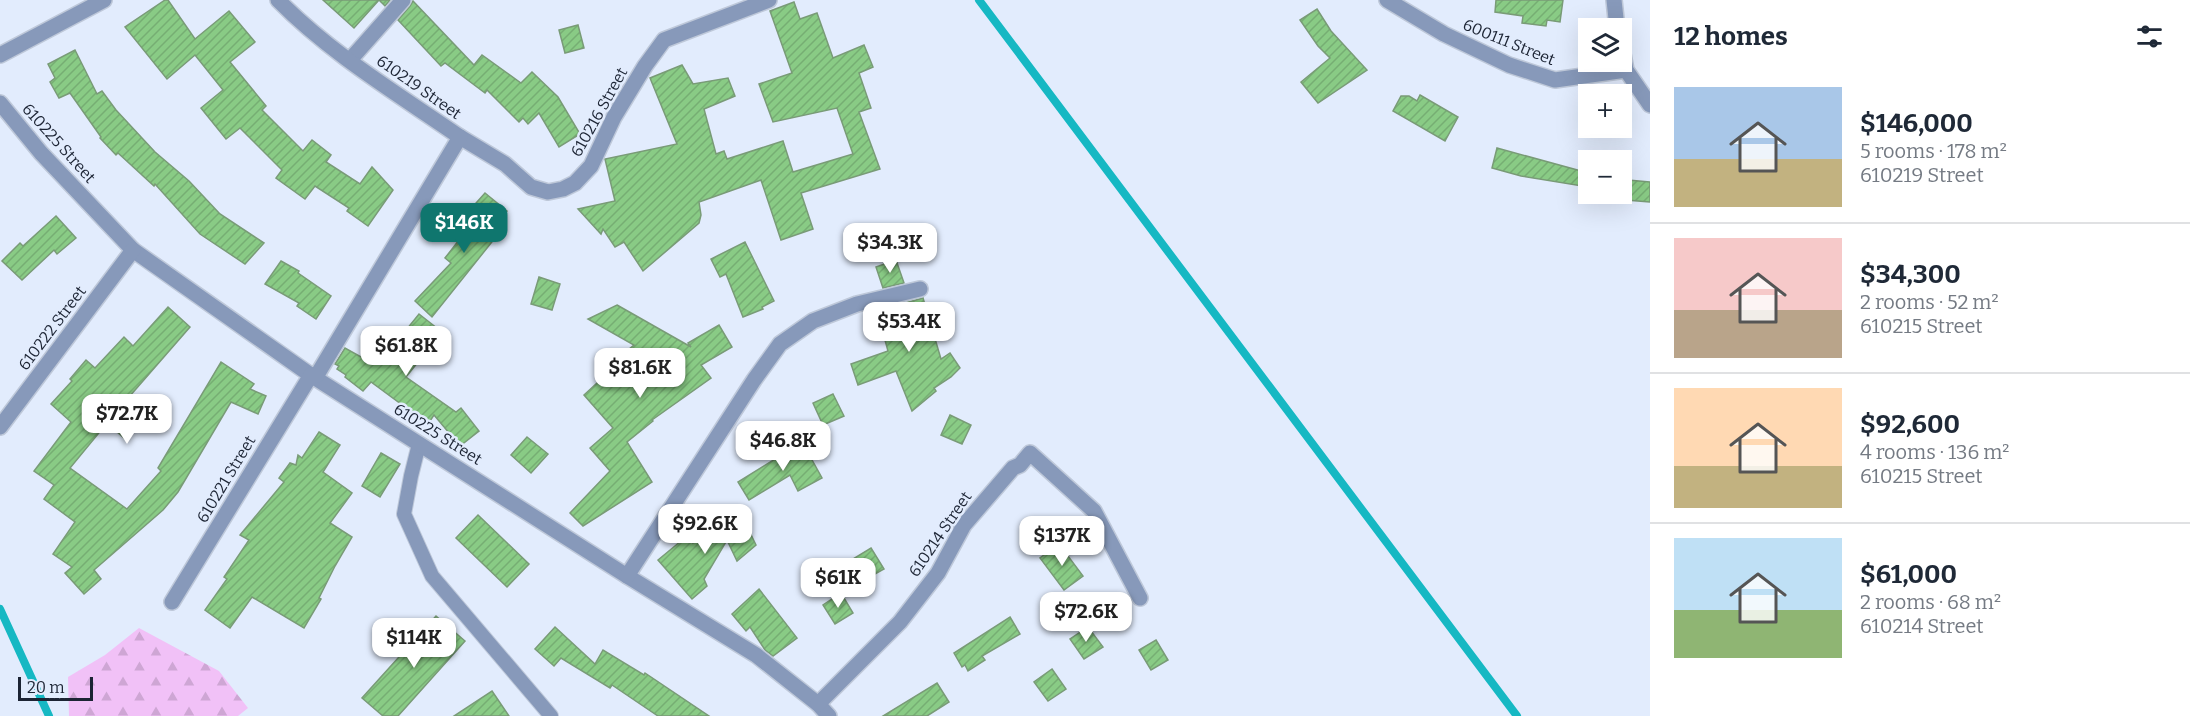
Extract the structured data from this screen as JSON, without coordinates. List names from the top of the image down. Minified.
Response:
{"streets":{"street":["600111 Street","610219 Street","610216 Street","610225 Street","610222 Street","610221 Street","610214 Street"]},"crossings":[["610219 Street","610216 Street"],["610219 Street","610225 Street"],["610219 Street","610221 Street"],["610225 Street","610222 Street"],["610225 Street","610221 Street"],["610225 Street","610214 Street"]],"scale_bar":"20 m","page":{"heading":"12 homes","map_buttons":["+","−"],"list":[{"name":"$146,000","note":"5 rooms · 178 m² · 610219 Street"},{"name":"$34,300","note":"2 rooms · 52 m² · 610215 Street"},{"name":"$92,600","note":"4 rooms · 136 m² · 610215 Street"},{"name":"$61,000","note":"2 rooms · 68 m² · 610214 Street"}],"price":["$146K","$34.3K","$53.4K","$61.8K","$81.6K","$72.7K","$46.8K","$92.6K","$137K","$61K","$72.6K","$114K"],"scale":"20 m"}}
